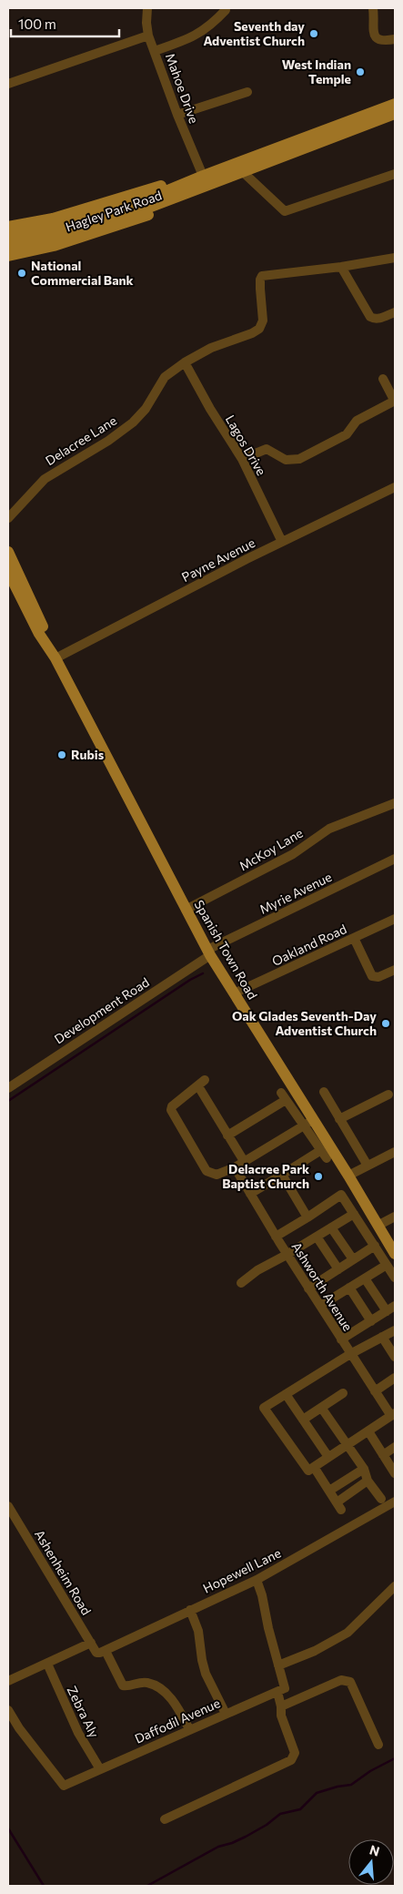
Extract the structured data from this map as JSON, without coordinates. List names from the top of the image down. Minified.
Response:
{"streets":{"main road":["Hagley Park Road","Spanish Town Road"],"street":["Mahoe Drive","Delacree Lane","Lagos Drive","Payne Avenue","McKoy Lane","Myrie Avenue","Oakland Road","Development Road","Ashworth Avenue","Hopewell Lane","Ashenheim Road","Zebra Aly","Daffodil Avenue"]},"crossings":[["Mahoe Drive","Hagley Park Road"],["Delacree Lane","Lagos Drive"],["Lagos Drive","Payne Avenue"],["Payne Avenue","Spanish Town Road"],["McKoy Lane","Spanish Town Road"],["Myrie Avenue","Spanish Town Road"],["Myrie Avenue","Development Road"],["Oakland Road","Spanish Town Road"],["Spanish Town Road","Development Road"],["Hopewell Lane","Ashenheim Road"],["Ashenheim Road","Daffodil Avenue"],["Zebra Aly","Daffodil Avenue"]],"places":["Seventh day Adventist Church","West Indian Temple","National Commercial Bank","Rubis","Oak Glades Seventh-Day Adventist Church","Delacree Park Baptist Church"],"scale_bar":"100 m","north":"top"}
